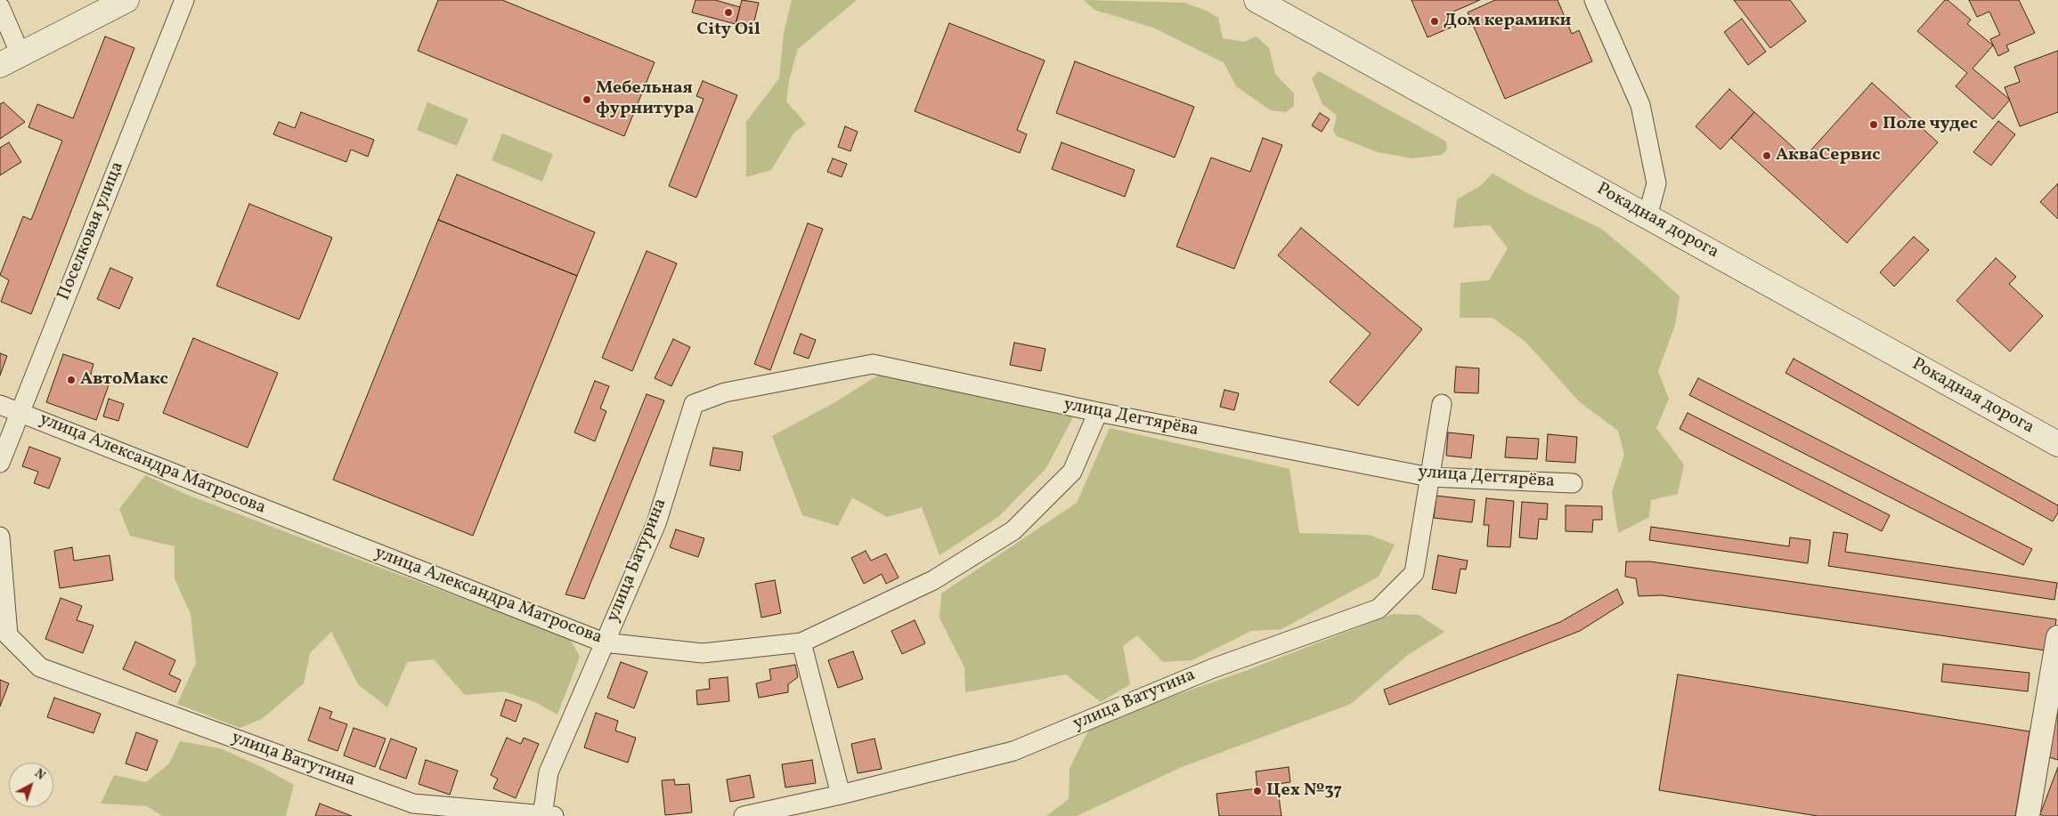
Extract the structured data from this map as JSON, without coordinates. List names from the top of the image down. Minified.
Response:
{"streets":{"main road":["Рокадная дорога"],"street":["Поселковая улица","улица Дегтярёва","улица Александра Матросова","улица Батурина","улица Ватутина"]},"crossings":[["Поселковая улица","улица Александра Матросова"],["улица Дегтярёва","улица Александра Матросова"],["улица Дегтярёва","улица Батурина"],["улица Дегтярёва","улица Ватутина"],["улица Александра Матросова","улица Батурина"],["улица Батурина","улица Ватутина"]],"places":["City Oil","Дом керамики","Мебельная фурнитура","Поле чудес","АкваСервис","АвтоМакс","Цех №37"],"north":"top right"}
